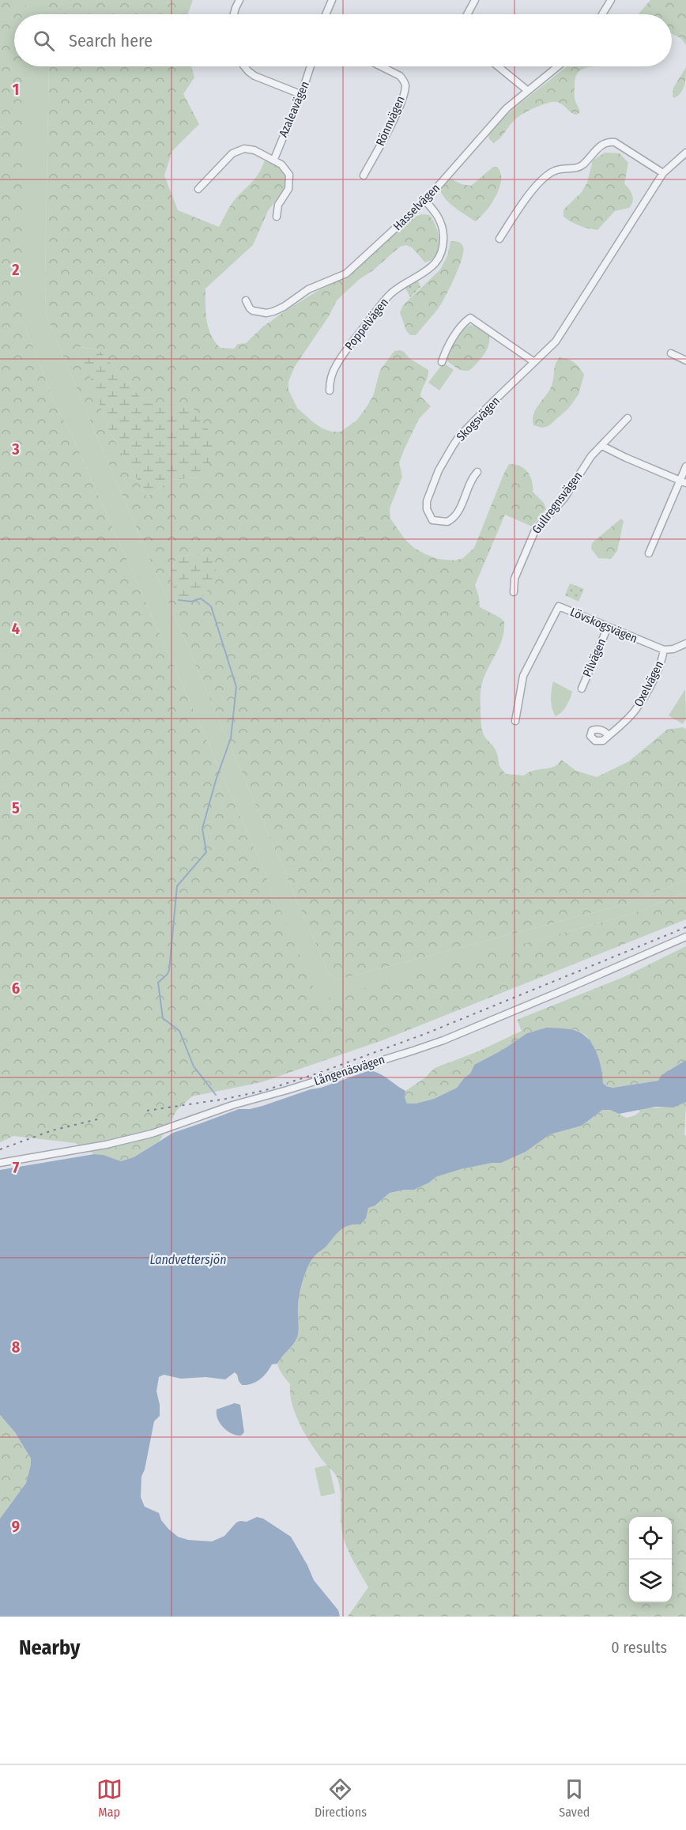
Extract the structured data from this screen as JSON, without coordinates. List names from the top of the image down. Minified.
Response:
{"streets":{"street":["Azaleavägen","Rönnvägen","Hasselvägen","Poppelvägen","Skogsvägen","Gullregnsvägen","Lövskogsvägen","Pilvägen","Oxelvägen","Långenäsvägen"]},"crossings":[["Hasselvägen","Poppelvägen"],["Lövskogsvägen","Pilvägen"],["Lövskogsvägen","Oxelvägen"]],"water":["Landvettersjön"],"page":{"search":"Search here","heading":["Nearby","0 results"],"nav":["Map","Directions","Saved"]},"grid":{"rows":["1","2","3","4","5","6","7","8","9"]}}
